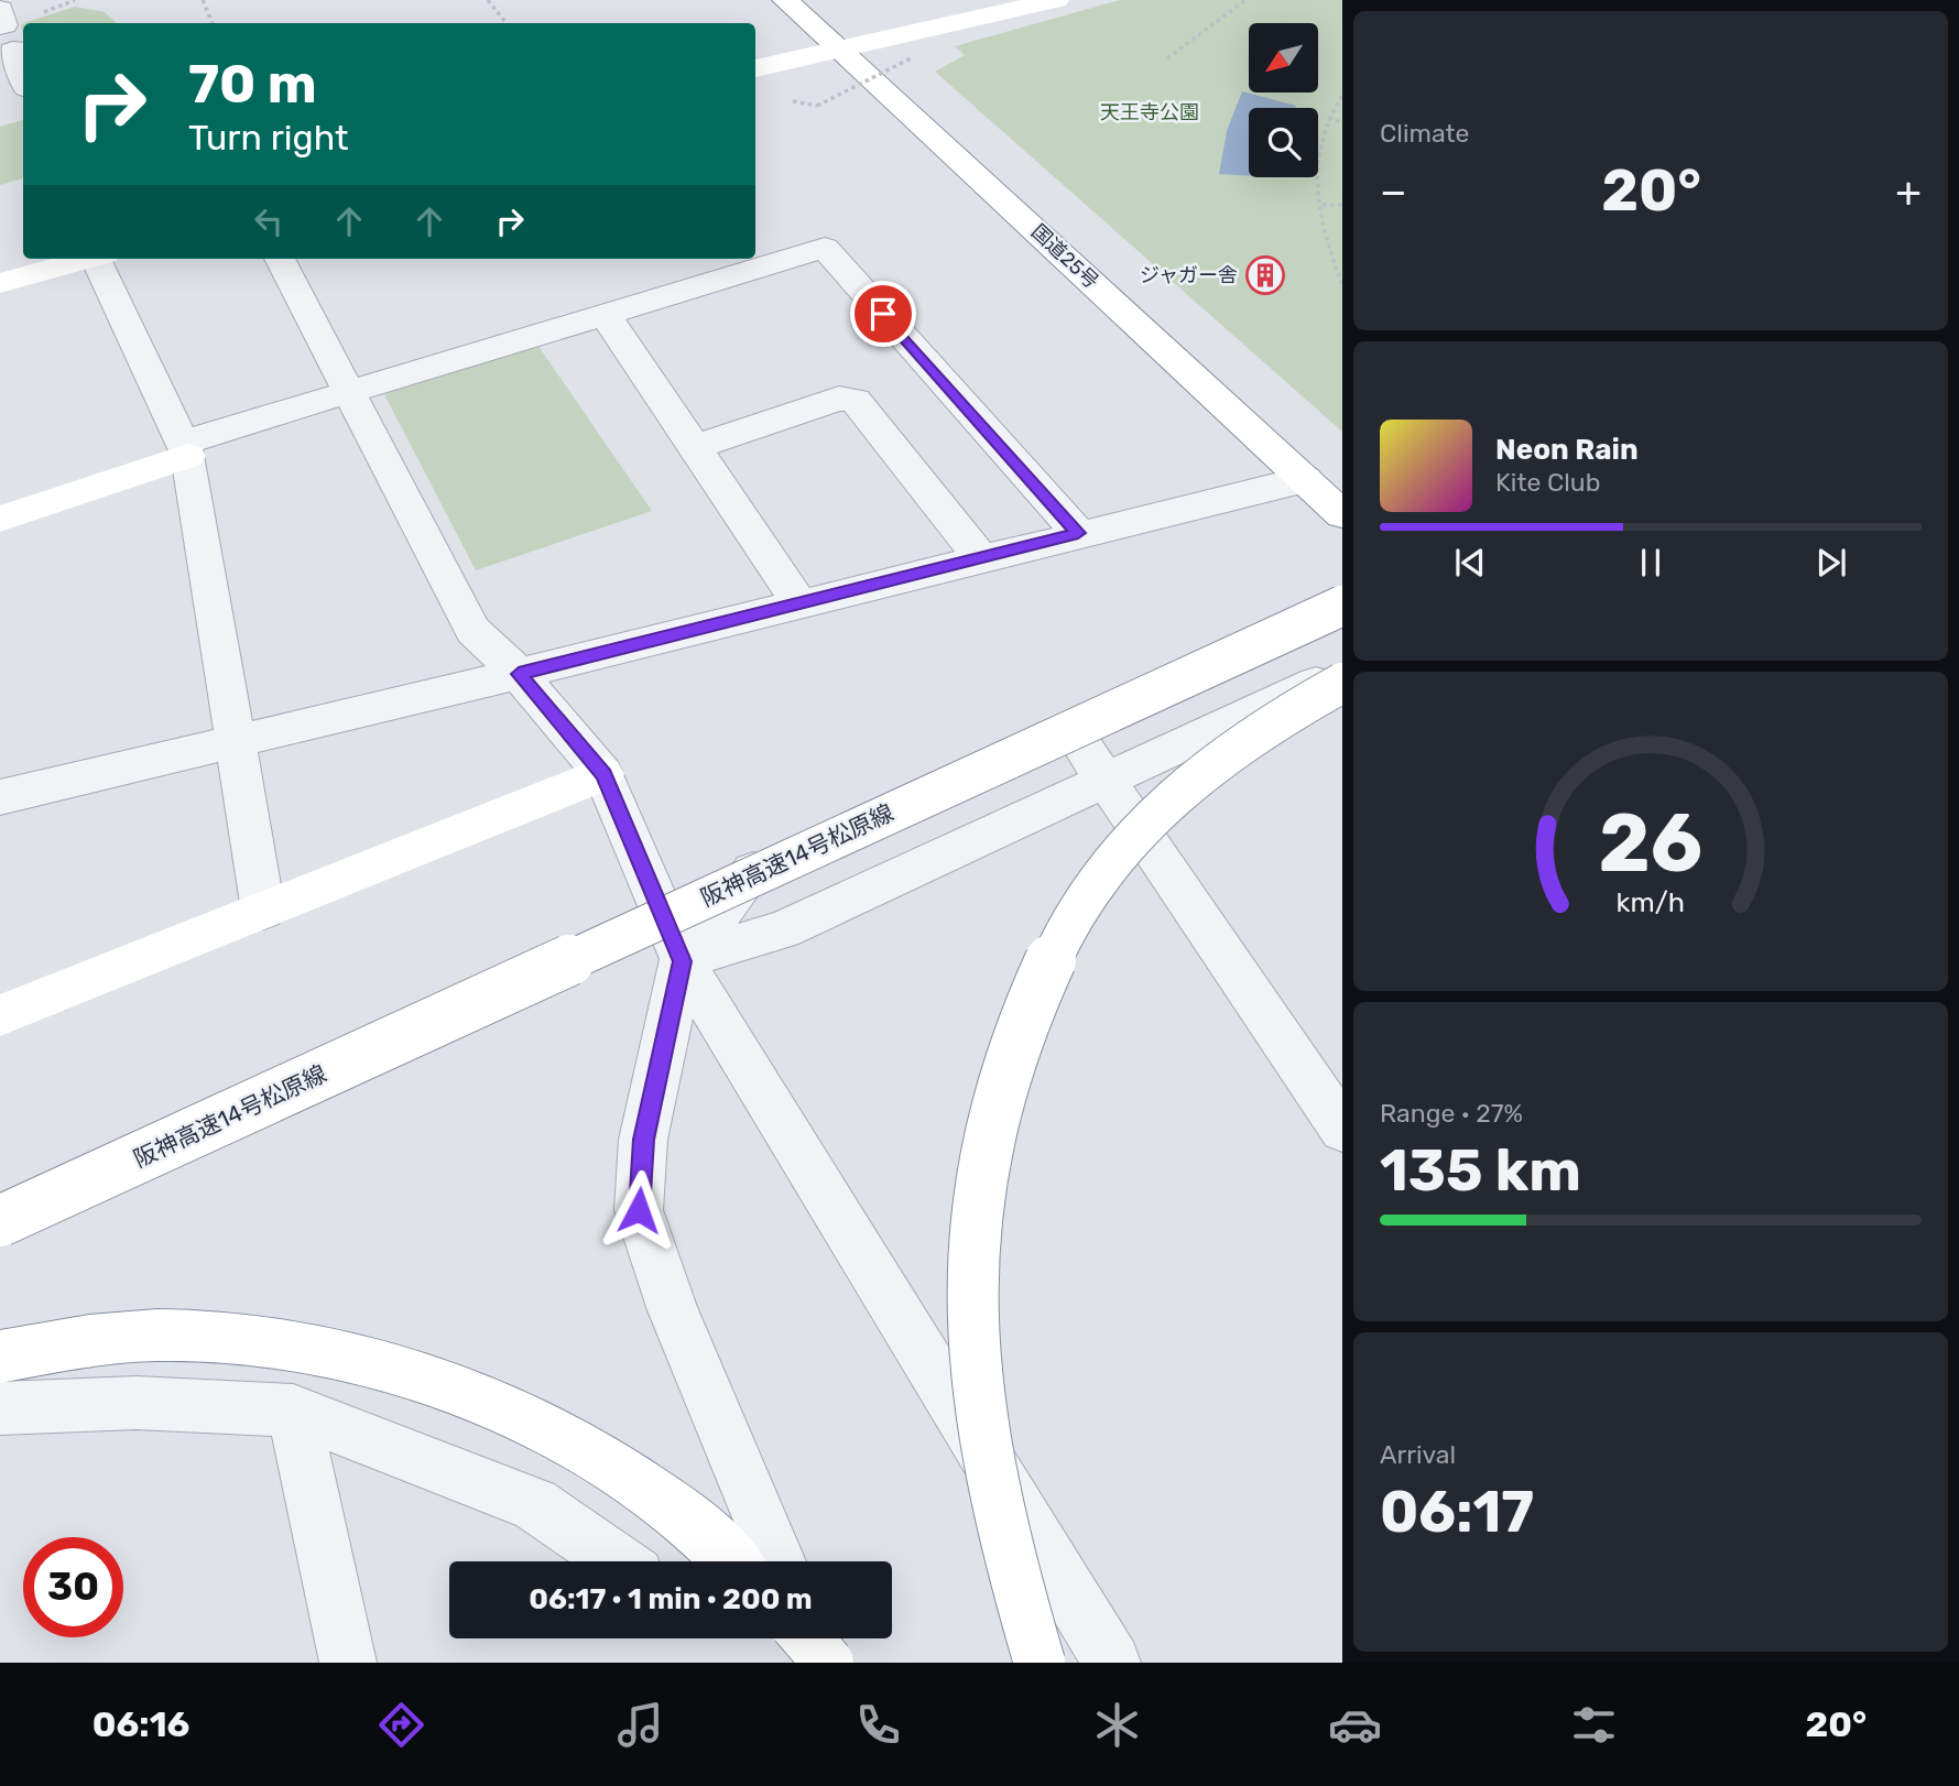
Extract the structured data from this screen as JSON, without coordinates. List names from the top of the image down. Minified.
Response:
{"streets":{"main road":["国道25号","阪神高速14号松原線"]},"parks":["天王寺公園"],"places":{"building":["ジャガー舎"]},"north":"bottom left","page":{"tile":["Climate",["Range · 27%","135 km"],["Arrival","06:17"]],"turn":["70 m","Turn right"],"heat":["−","20°","+"],"song":["Neon Rain","Kite Club"],"limit":"30","trip":"06:17 · 1 min · 200 m","tabs":["06:16","20°"],"gauge":["26","km/h"]}}
